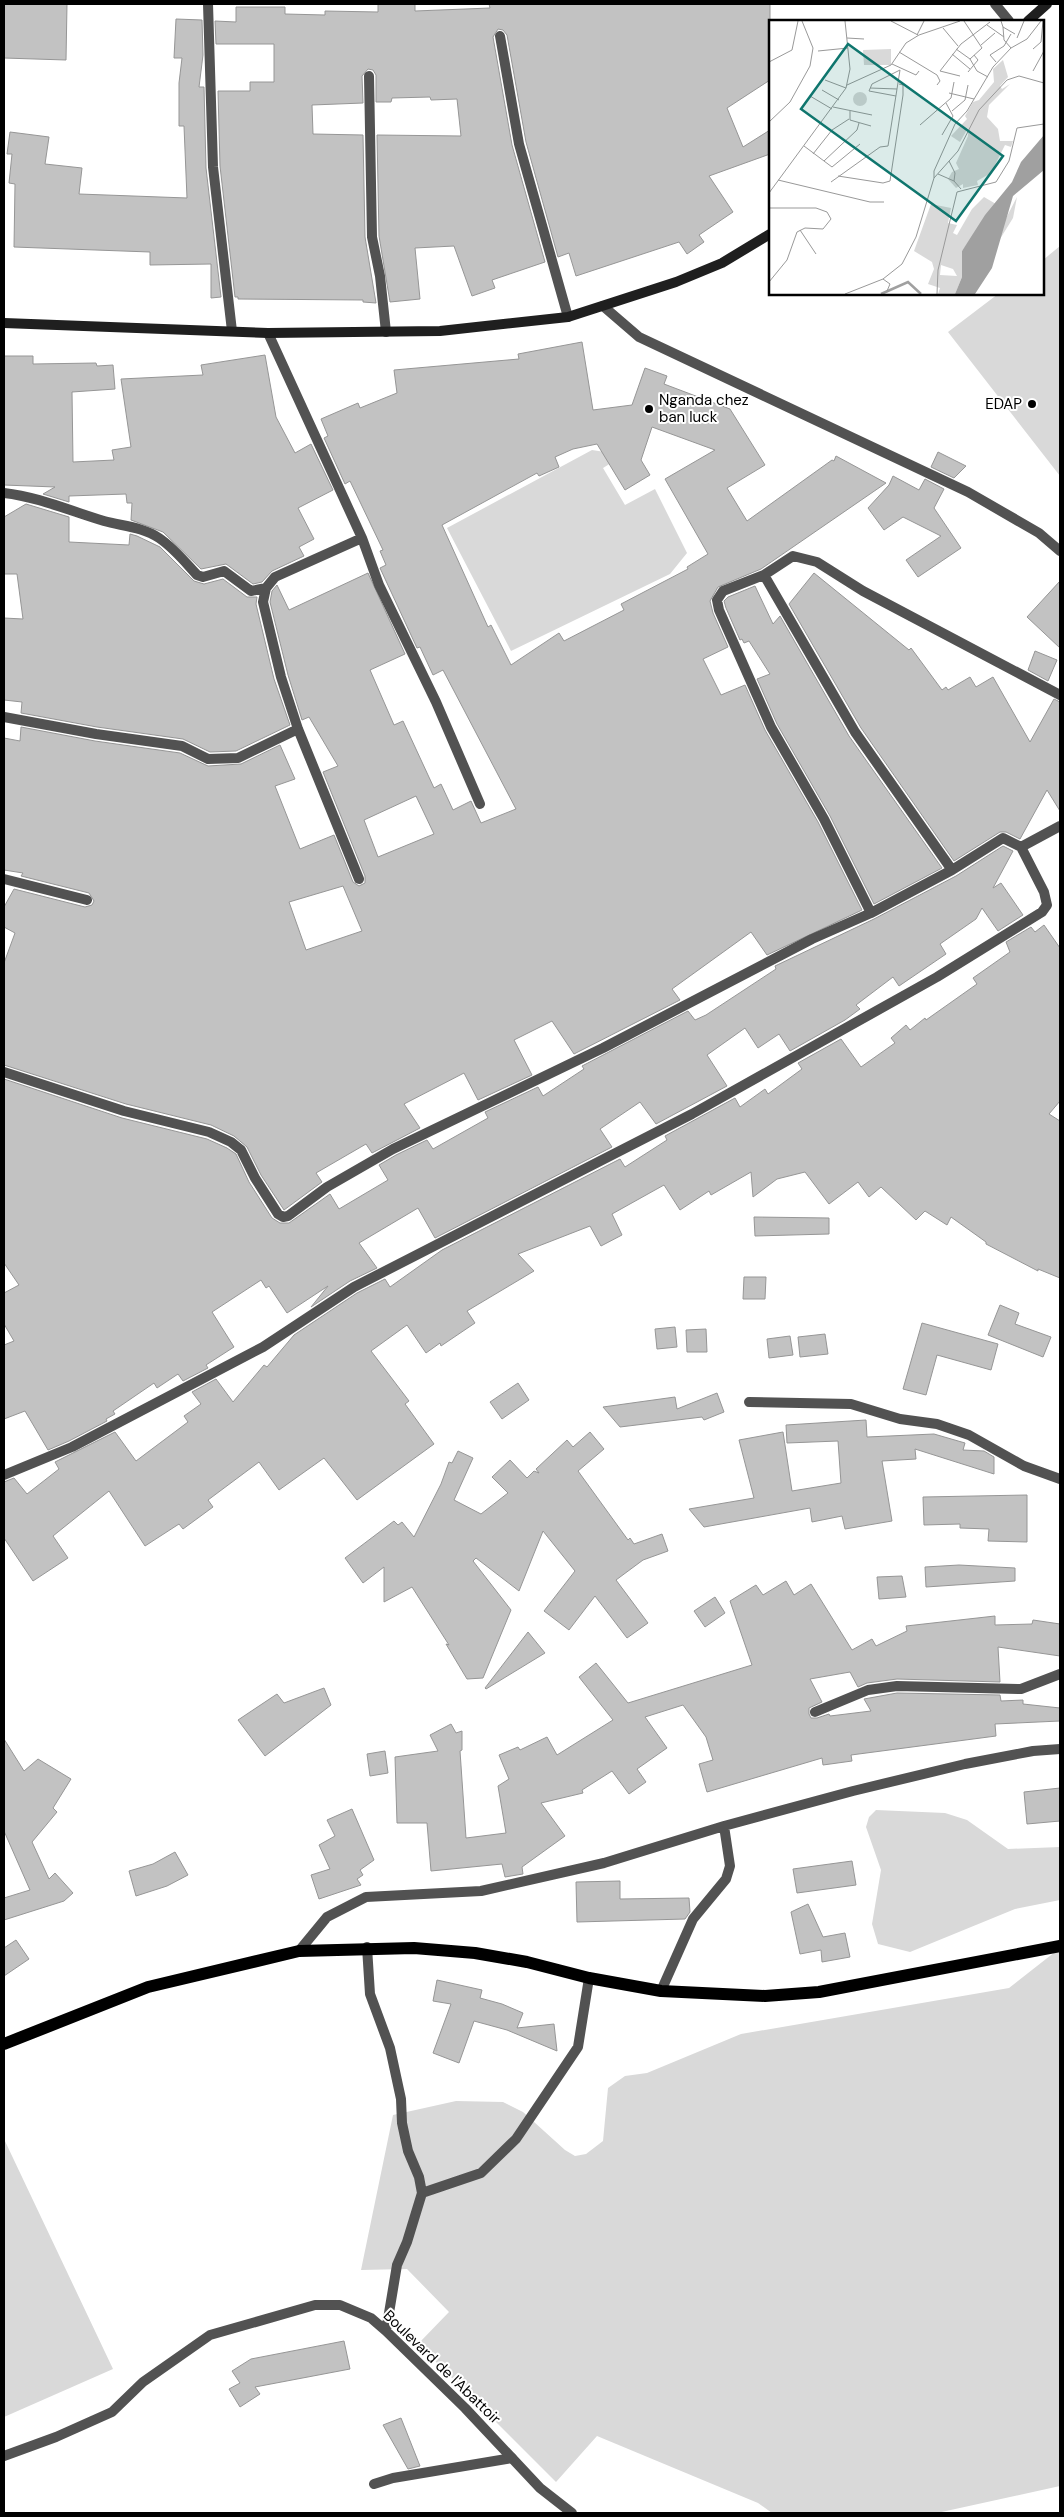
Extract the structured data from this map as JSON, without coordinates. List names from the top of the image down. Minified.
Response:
{"streets":{"street":["Boulevard de l'Abattoir"]},"places":["EDAP","Nganda chez ban luck"]}
